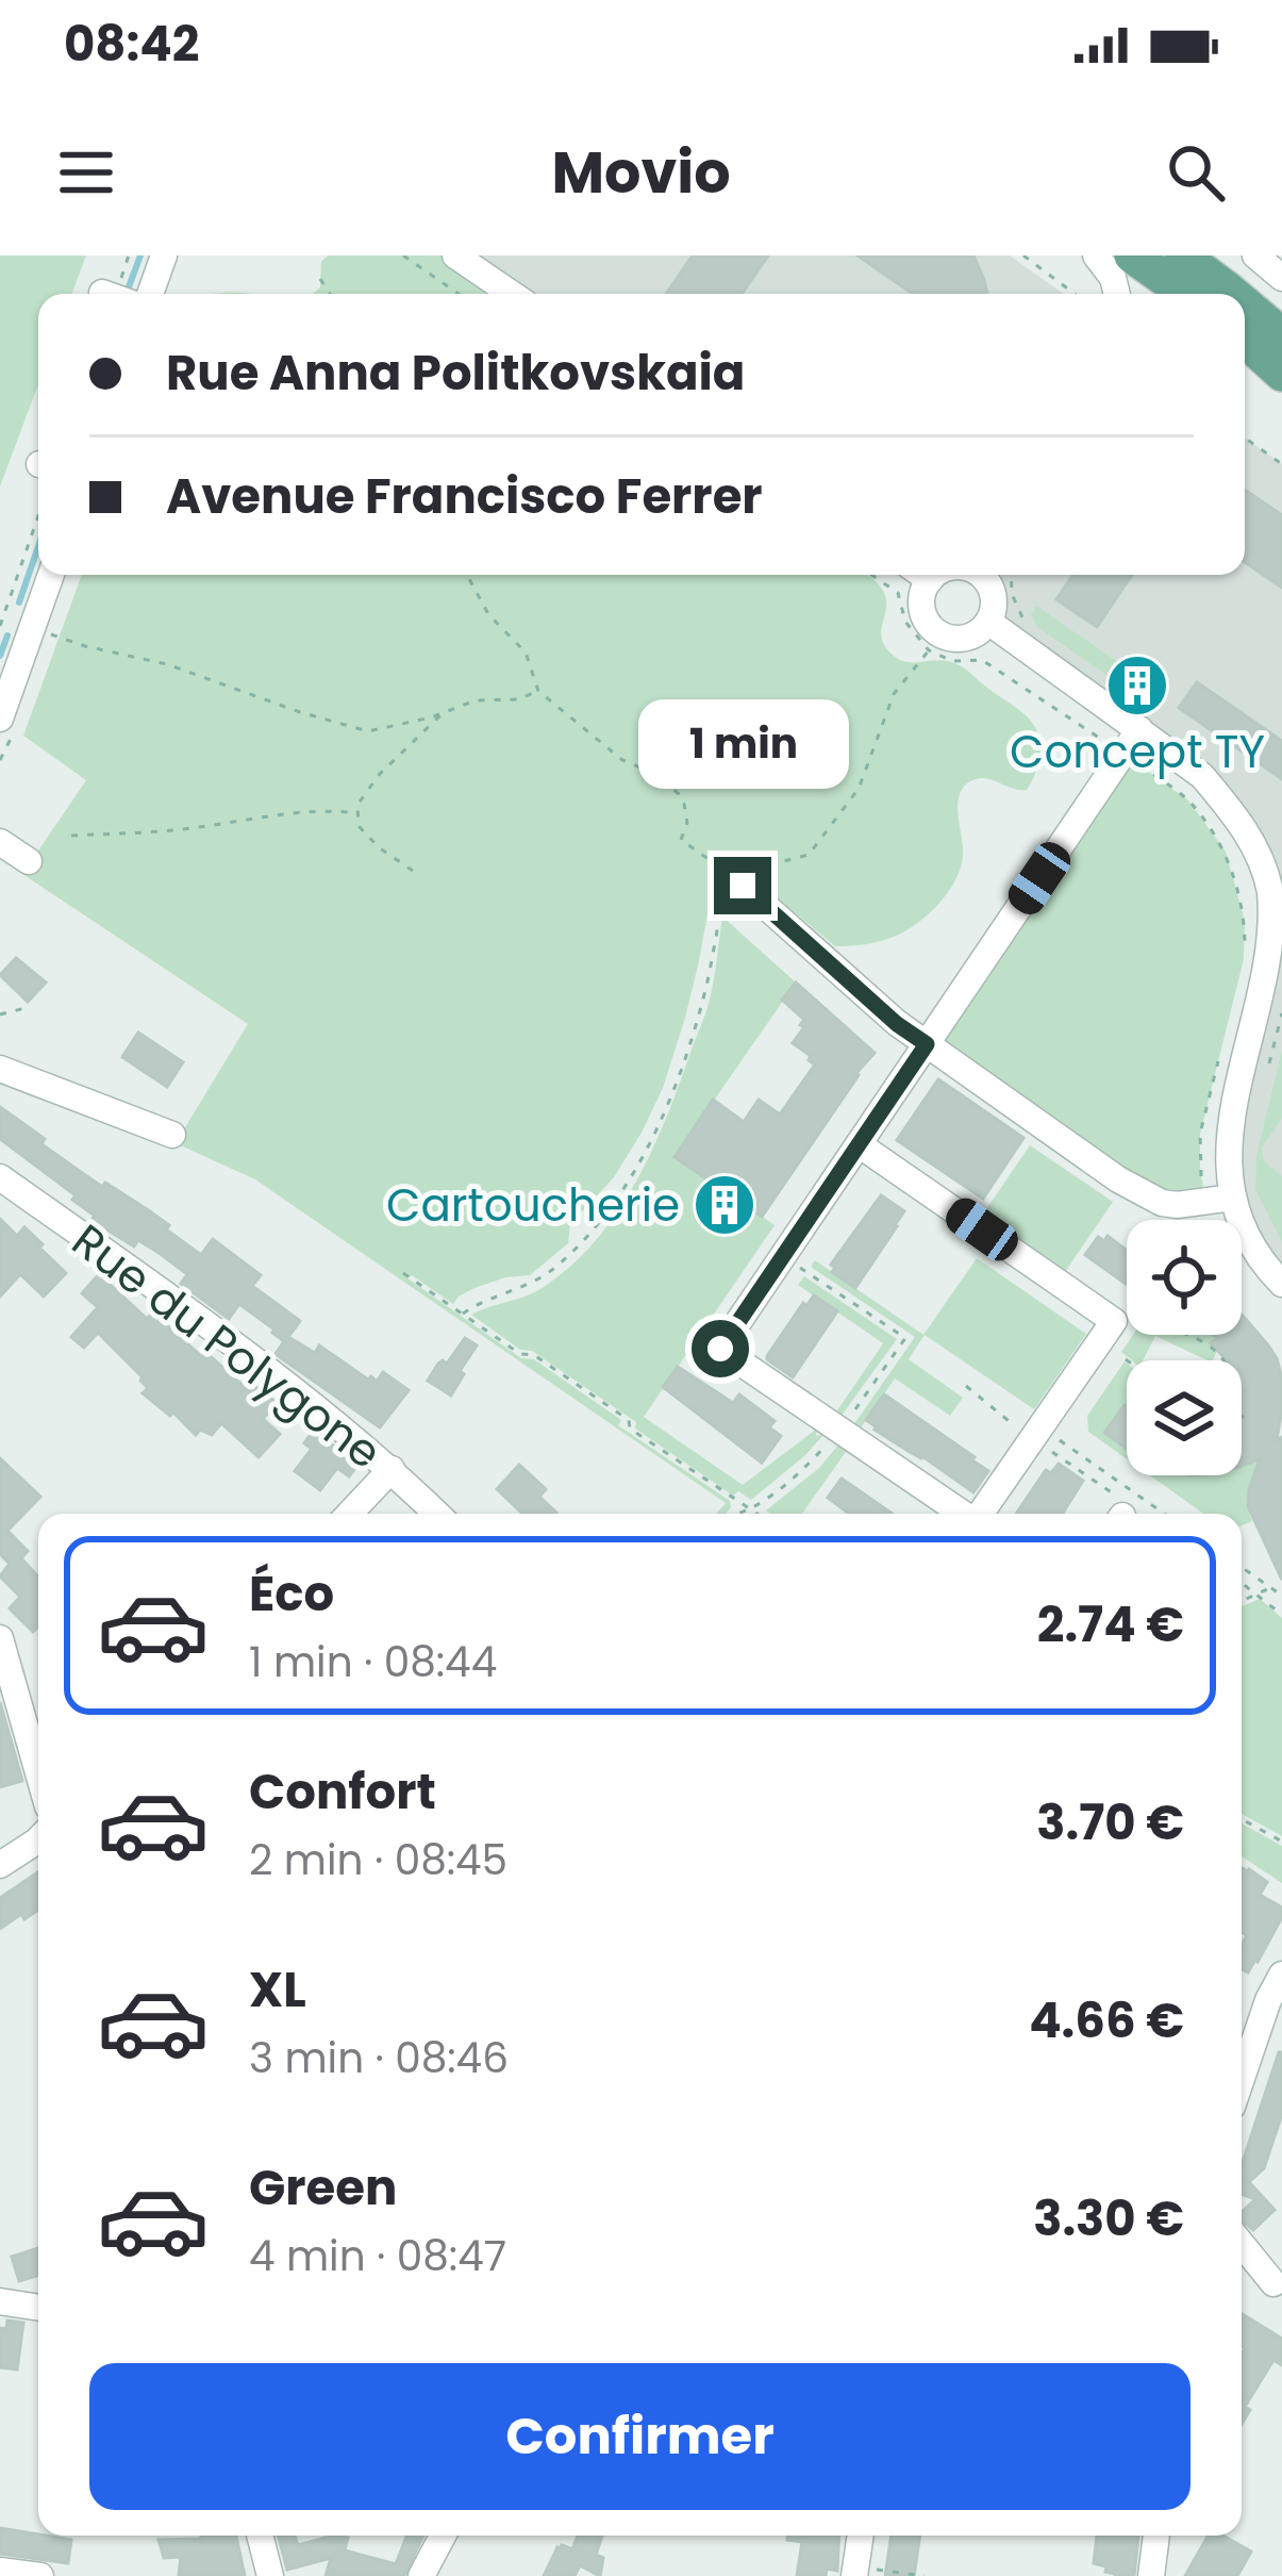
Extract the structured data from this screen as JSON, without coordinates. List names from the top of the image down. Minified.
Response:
{"streets":{"street":["Rue du Polygone"]},"places":{"building":["Concept TY","Cartoucherie"]},"page":{"status":"08:42","header":"Movio","banner":["Rue Anna Politkovskaia","Avenue Francisco Ferrer"],"bubble":"1 min","list":[{"name":"Éco","note":"1 min · 08:44","value":"2.74 €"},{"name":"Confort","note":"2 min · 08:45","value":"3.70 €"},{"name":"XL","note":"3 min · 08:46","value":"4.66 €"},{"name":"Green","note":"4 min · 08:47","value":"3.30 €"}],"buttons":"Confirmer"}}
